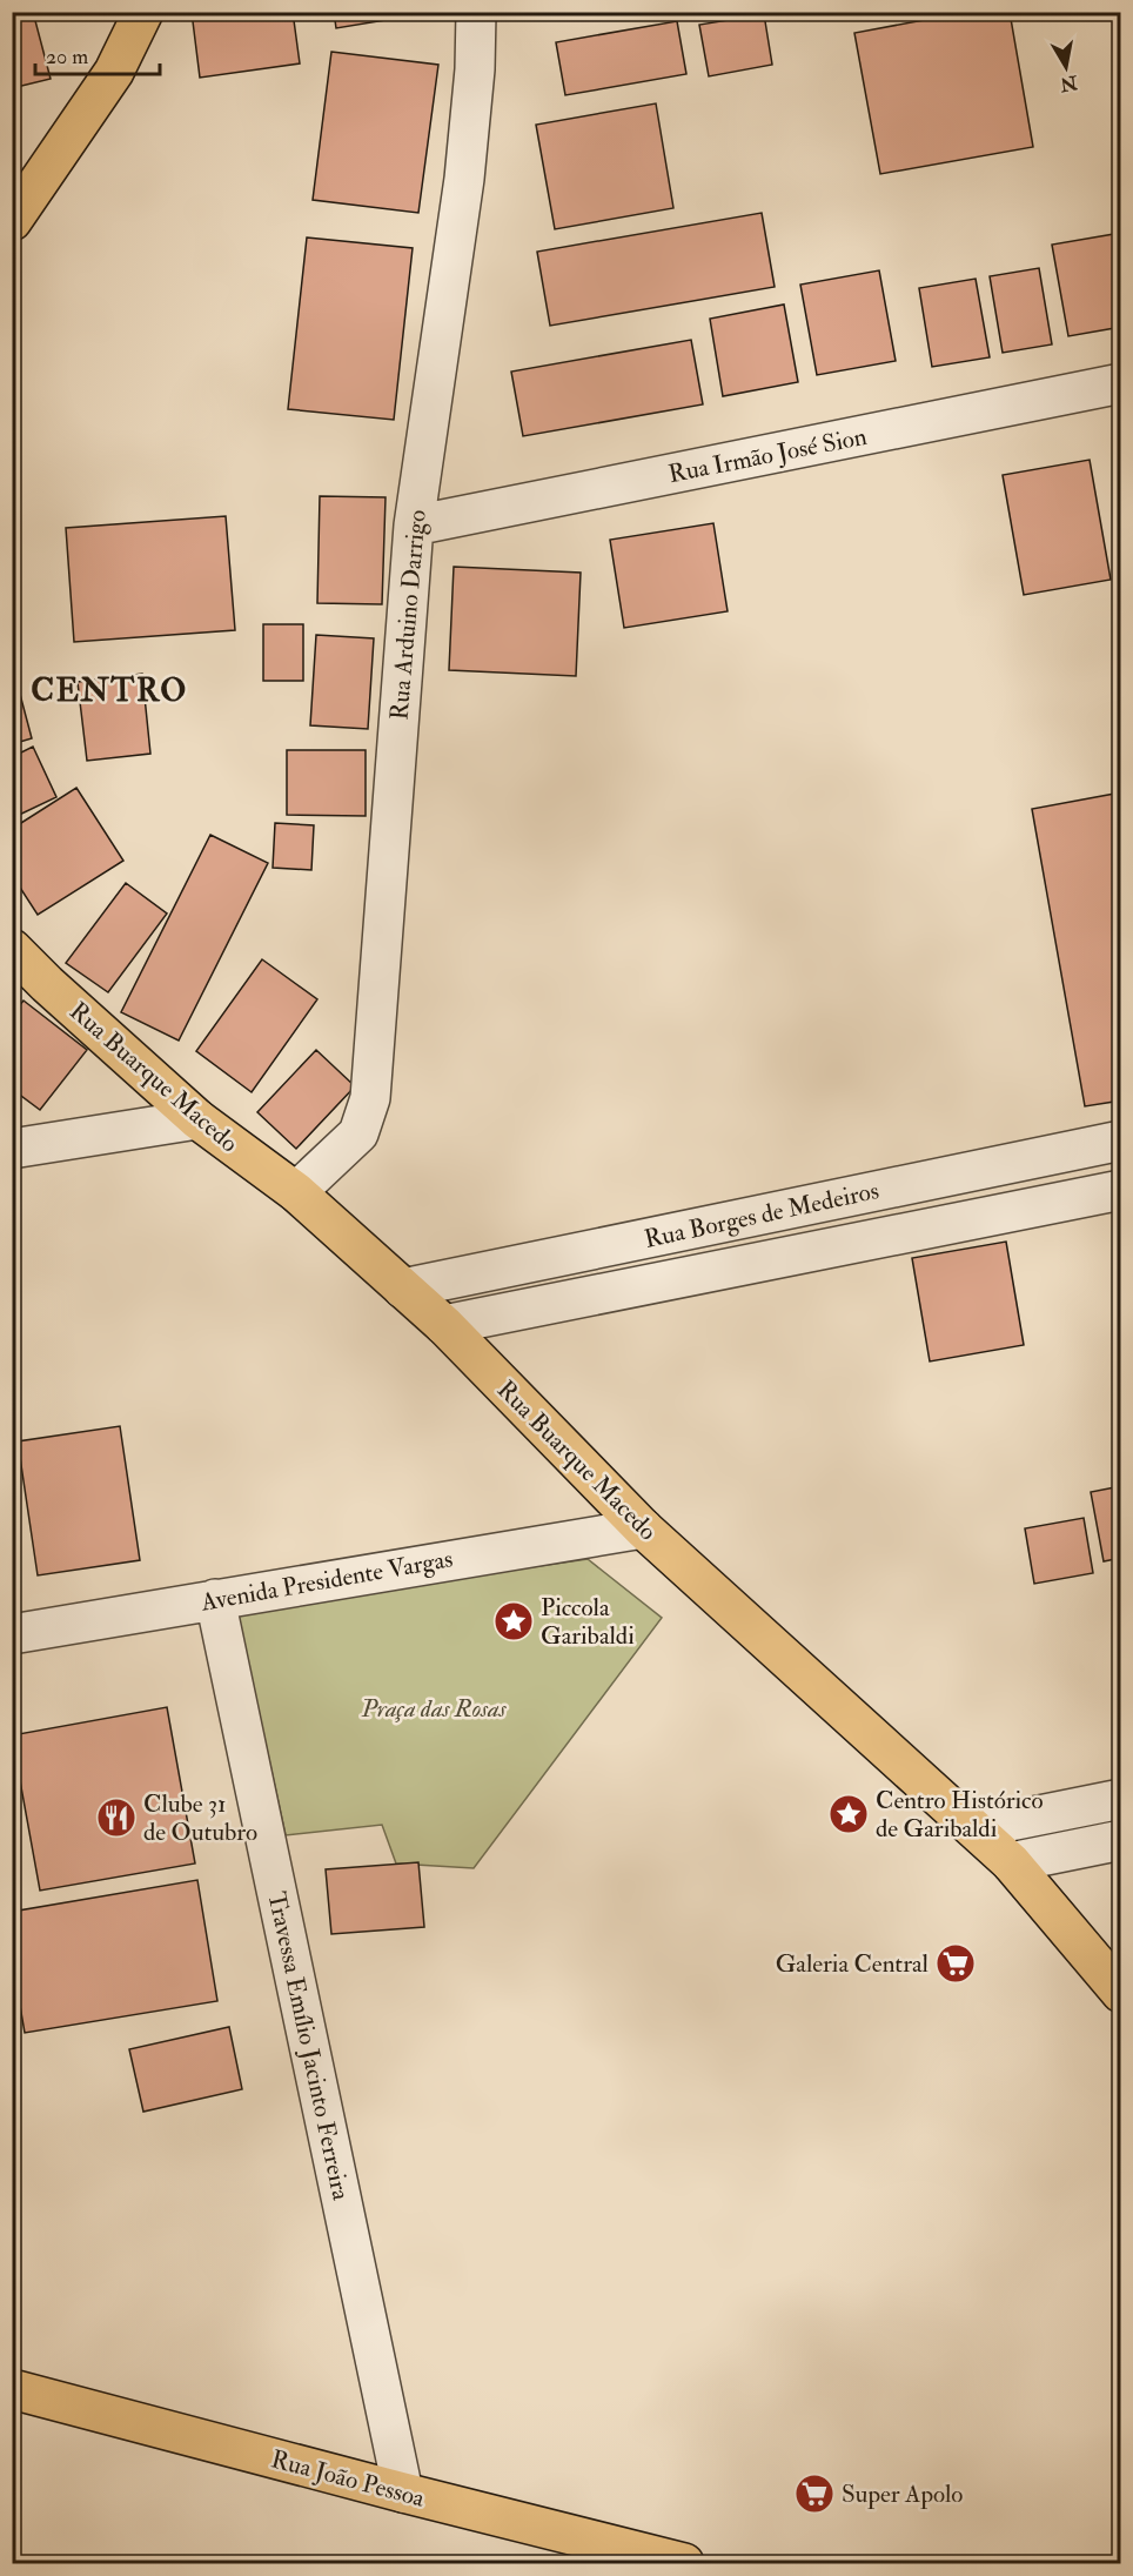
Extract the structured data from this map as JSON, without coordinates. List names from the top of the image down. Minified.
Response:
{"streets":{"main road":["Rua Buarque Macedo","Rua João Pessoa"],"street":["Rua Irmão José Sion","Rua Arduino Darrigo","Rua Borges de Medeiros","Avenida Presidente Vargas","Travessa Emílio Jacinto Ferreira"]},"crossings":[["Rua Irmão José Sion","Rua Arduino Darrigo"],["Rua Arduino Darrigo","Rua Buarque Macedo"],["Rua Buarque Macedo","Rua Borges de Medeiros"],["Rua Buarque Macedo","Avenida Presidente Vargas"],["Avenida Presidente Vargas","Travessa Emílio Jacinto Ferreira"],["Travessa Emílio Jacinto Ferreira","Rua João Pessoa"]],"districts":["CENTRO"],"parks":["Praça das Rosas"],"places":{"place":["Piccola Garibaldi","Centro Histórico de Garibaldi"],"restaurant":["Clube 31 de Outubro"],"supermarket":["Galeria Central","Super Apolo"]},"scale_bar":"20 m","north":"bottom"}
